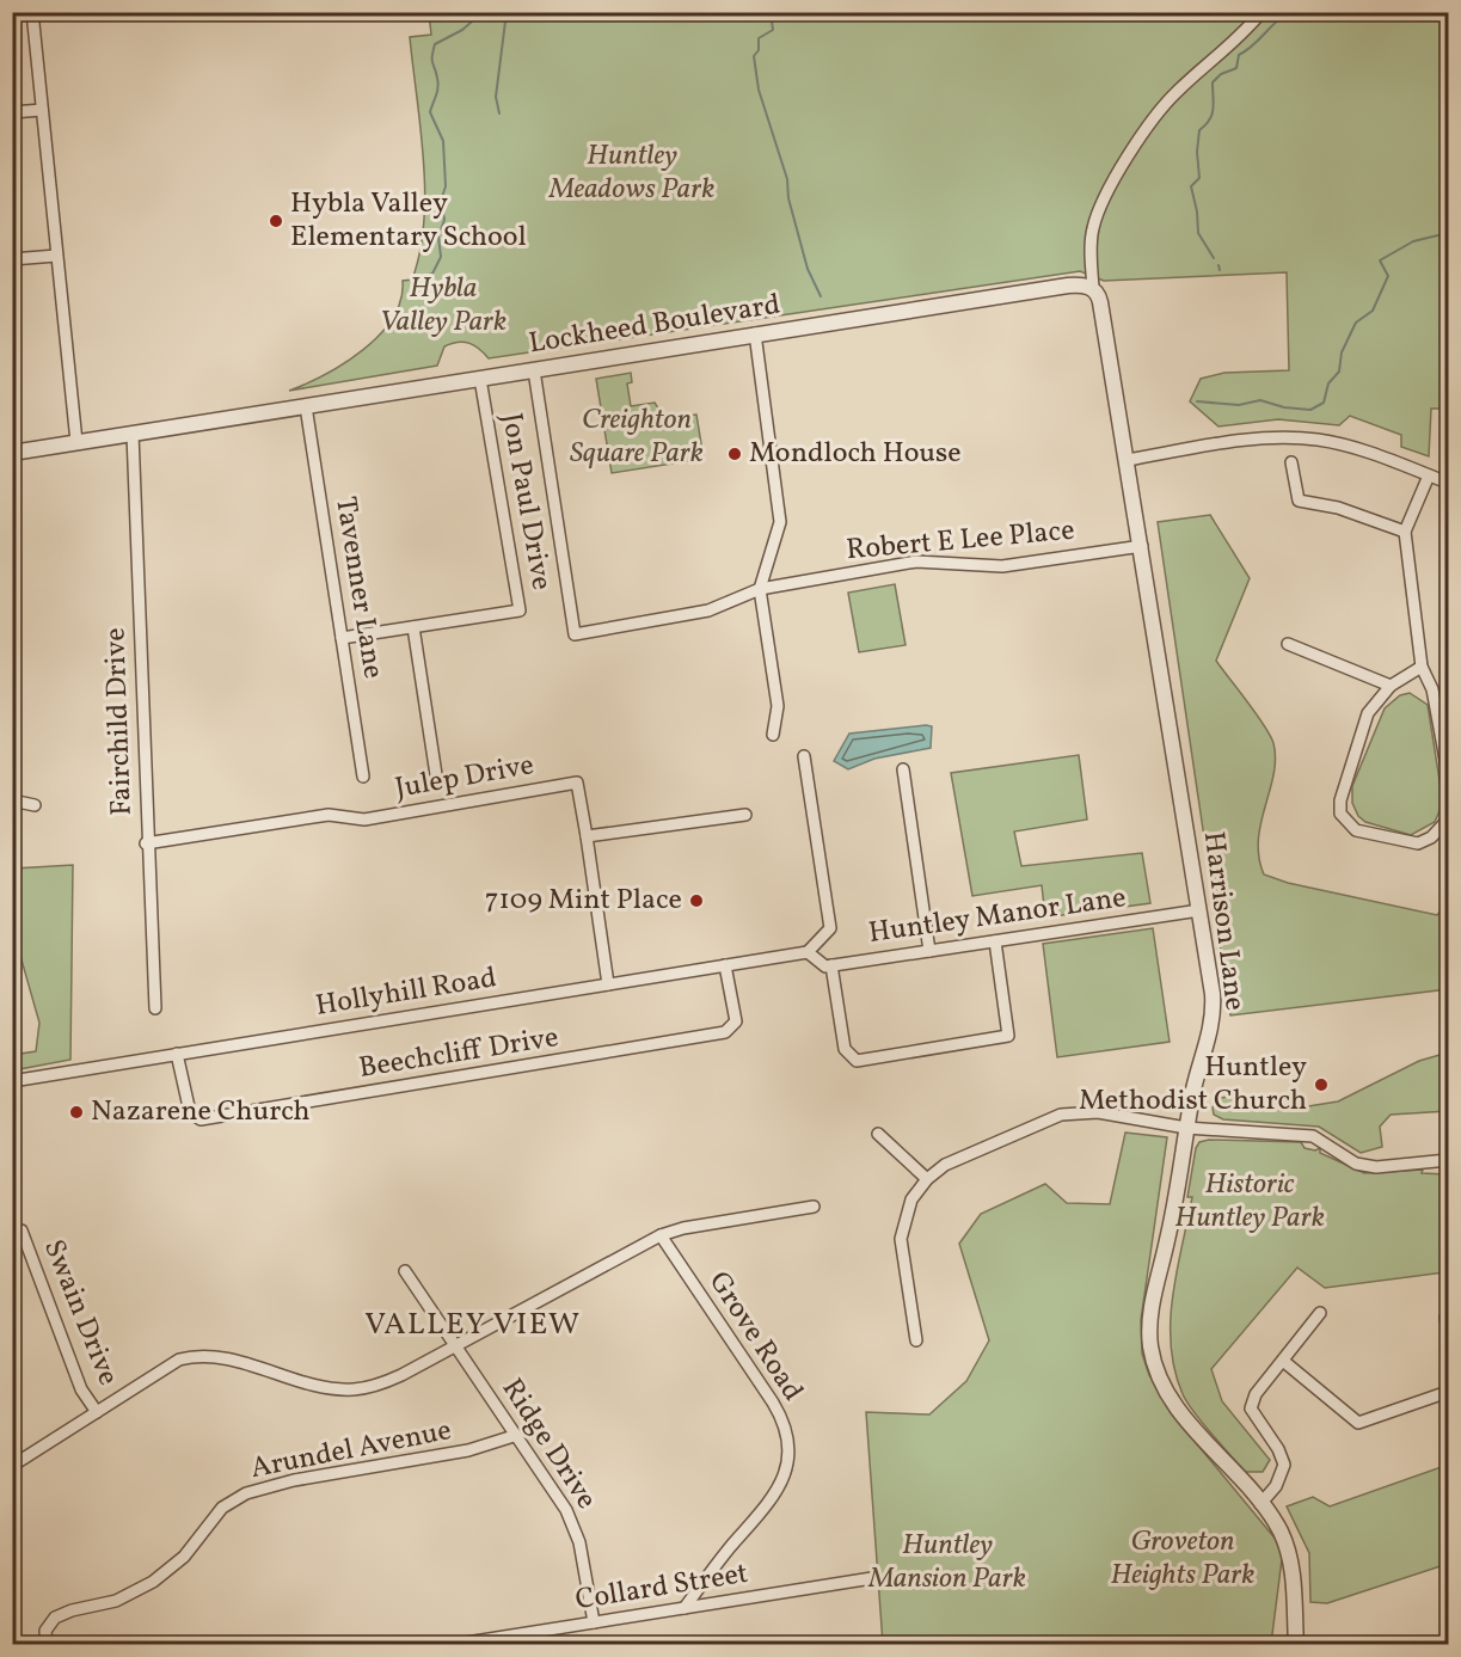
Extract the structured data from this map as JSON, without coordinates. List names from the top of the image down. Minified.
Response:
{"streets":{"street":["Lockheed Boulevard","Jon Paul Drive","Robert E Lee Place","Tavenner Lane","Fairchild Drive","Julep Drive","Huntley Manor Lane","Harrison Lane","Hollyhill Road","Beechcliff Drive","Swain Drive","Grove Road","Ridge Drive","Arundel Avenue","Collard Street"]},"crossings":[["Lockheed Boulevard","Jon Paul Drive"],["Lockheed Boulevard","Robert E Lee Place"],["Lockheed Boulevard","Tavenner Lane"],["Lockheed Boulevard","Fairchild Drive"],["Lockheed Boulevard","Harrison Lane"],["Jon Paul Drive","Tavenner Lane"],["Robert E Lee Place","Harrison Lane"],["Fairchild Drive","Julep Drive"],["Huntley Manor Lane","Harrison Lane"],["Huntley Manor Lane","Hollyhill Road"],["Hollyhill Road","Beechcliff Drive"],["Grove Road","Collard Street"],["Ridge Drive","Arundel Avenue"],["Ridge Drive","Collard Street"]],"districts":["VALLEY VIEW"],"parks":["Huntley Meadows Park","Hybla Valley Park","Creighton Square Park","Historic Huntley Park","Groveton Heights Park","Huntley Mansion Park"],"places":["Hybla Valley Elementary School","Mondloch House","7109 Mint Place","Huntley Methodist Church","Nazarene Church"]}
